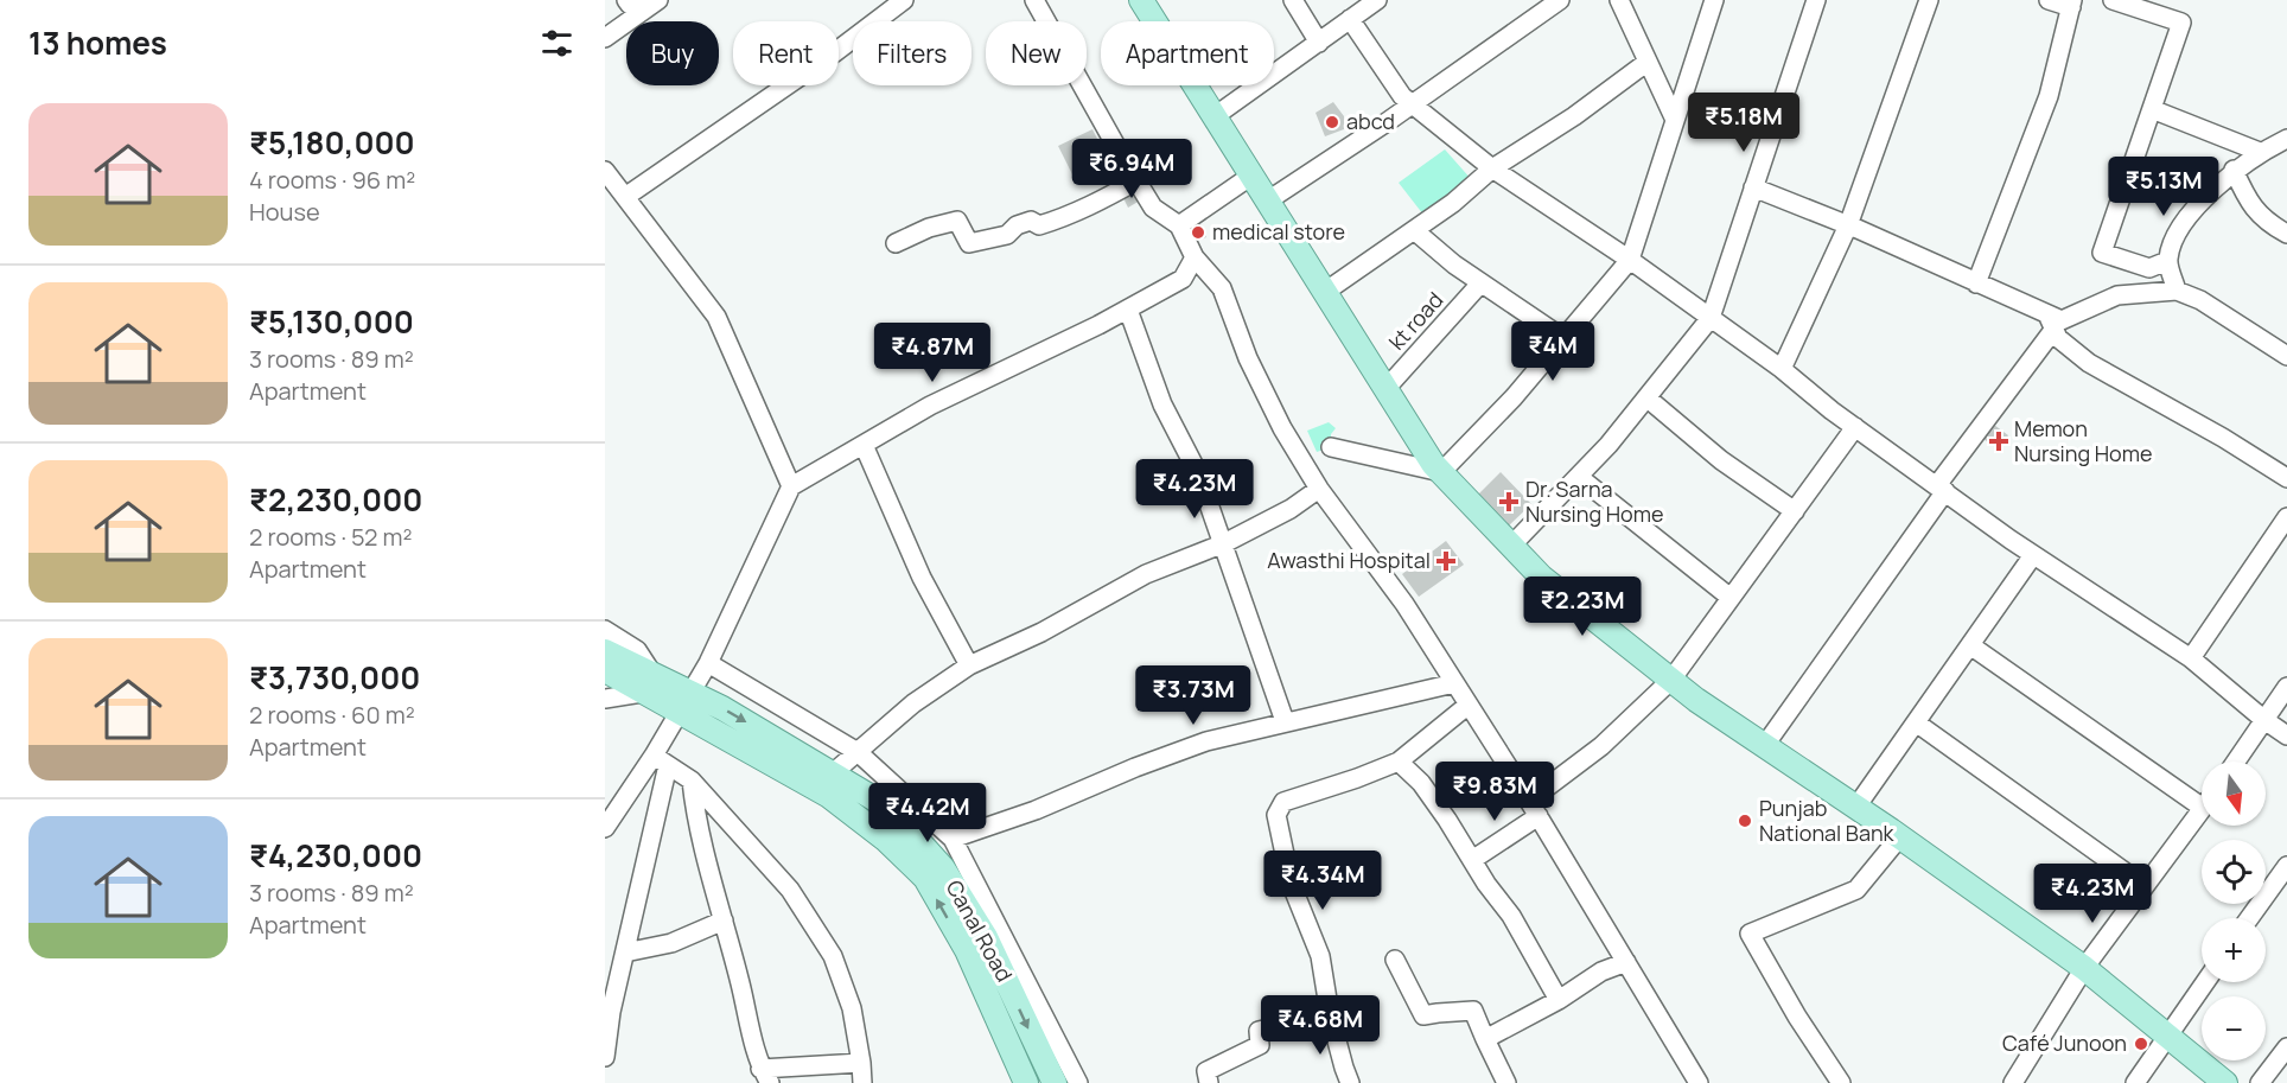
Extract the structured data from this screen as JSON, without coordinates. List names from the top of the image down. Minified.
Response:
{"streets":{"main road":["Canal Road"],"street":["kt road"]},"places":{"other":["abcd","medical store","Punjab National Bank","Café Junoon"],"health":["Memon Nursing Home","Dr. Sarna Nursing Home","Awasthi Hospital"]},"north":"bottom","page":{"heading":"13 homes","chip":["Buy","Rent","Filters","New","Apartment"],"list":[{"name":"₹5,180,000","note":"4 rooms · 96 m² · House"},{"name":"₹5,130,000","note":"3 rooms · 89 m² · Apartment"},{"name":"₹2,230,000","note":"2 rooms · 52 m² · Apartment"},{"name":"₹3,730,000","note":"2 rooms · 60 m² · Apartment"},{"name":"₹4,230,000","note":"3 rooms · 89 m² · Apartment"}],"price":["₹5.18M","₹6.94M","₹5.13M","₹4M","₹4.87M","₹4.23M","₹2.23M","₹3.73M","₹9.83M","₹4.42M","₹4.34M","₹4.23M","₹4.68M"],"map_buttons":["+","−"]}}
